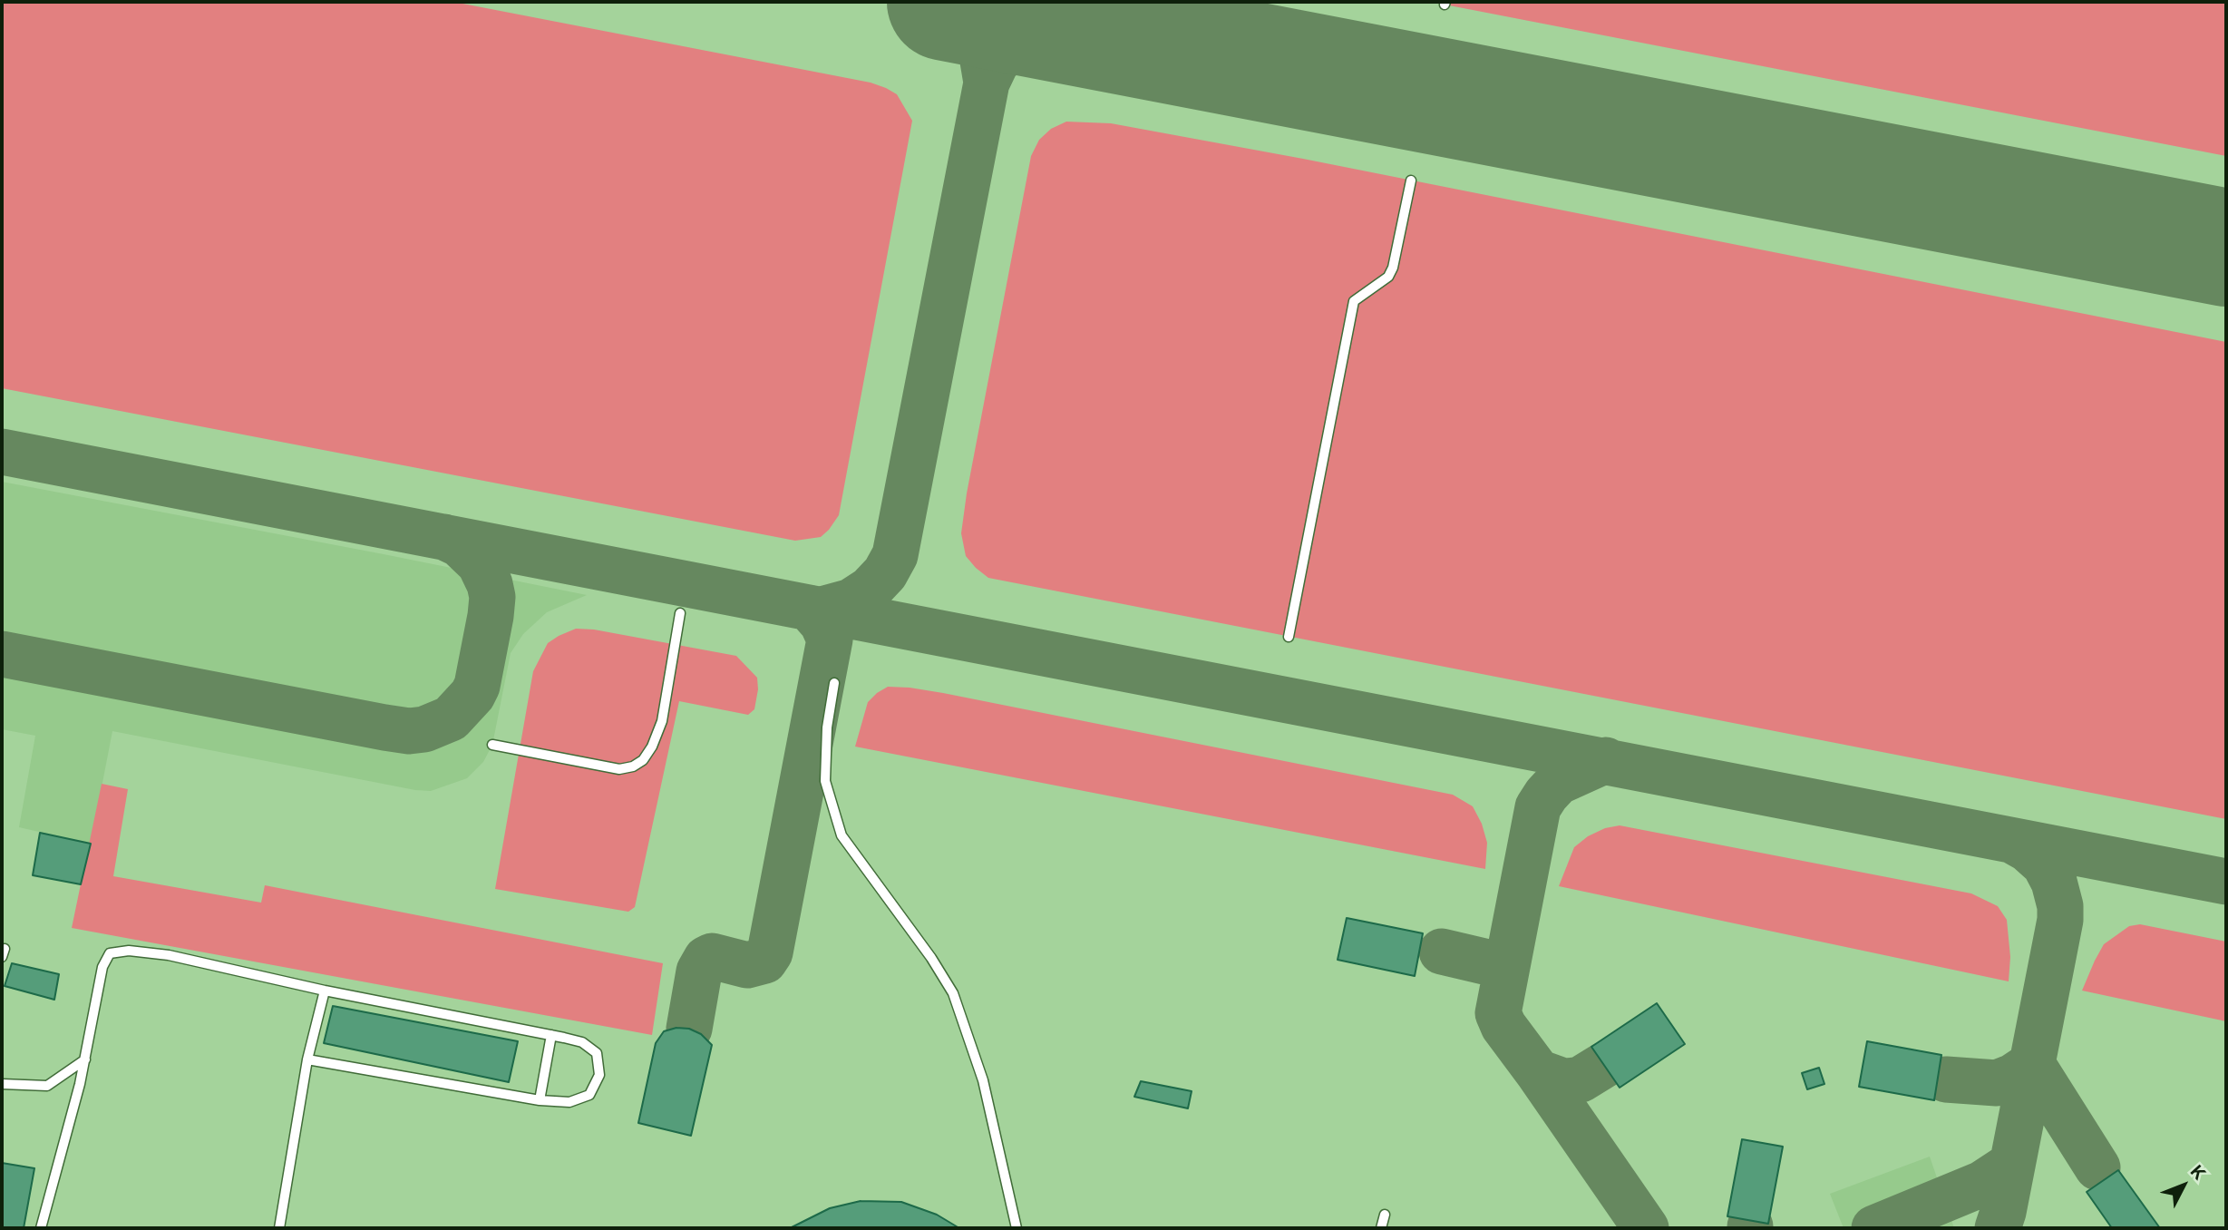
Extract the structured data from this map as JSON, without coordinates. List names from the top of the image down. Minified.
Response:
{"north":"top right"}
